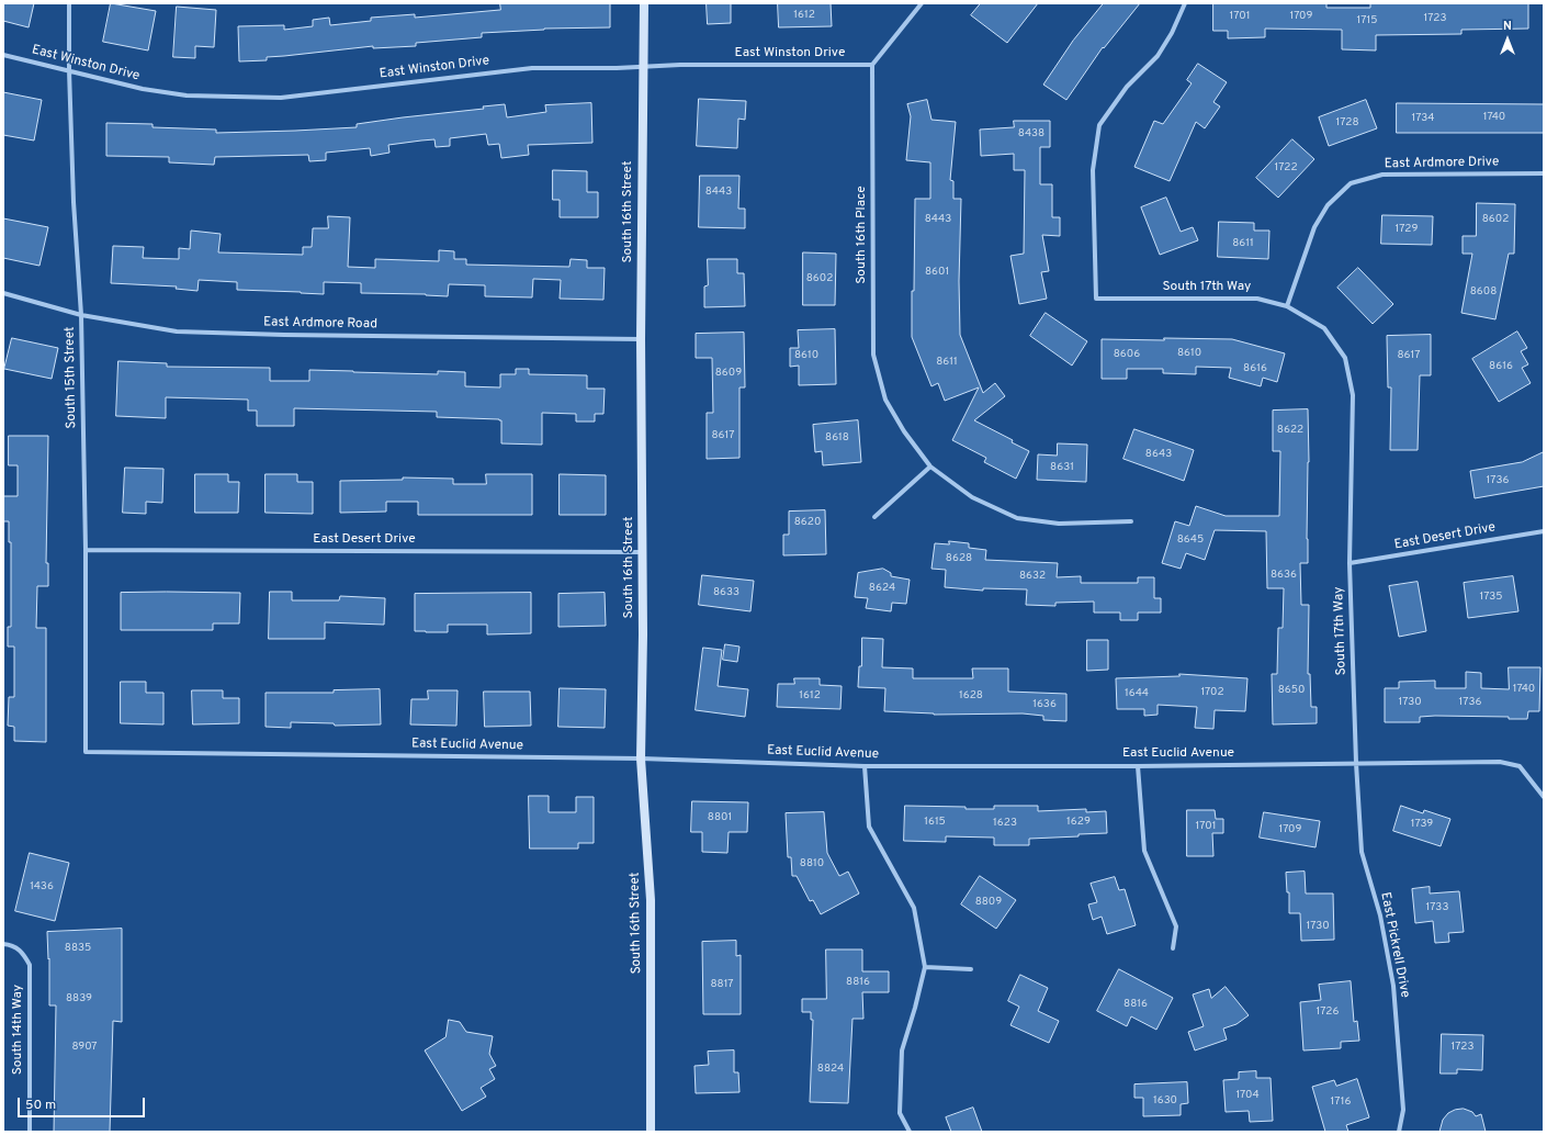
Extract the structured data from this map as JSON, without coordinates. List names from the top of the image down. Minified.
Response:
{"streets":{"main road":["South 16th Street"],"street":["East Winston Drive","East Ardmore Drive","South 16th Place","South 17th Way","East Ardmore Road","South 15th Street","East Desert Drive","East Euclid Avenue","East Pickrell Drive","South 14th Way"]},"crossings":[["East Winston Drive","South 16th Street"],["East Winston Drive","South 16th Place"],["East Winston Drive","South 15th Street"],["East Ardmore Drive","South 17th Way"],["South 16th Street","East Ardmore Road"],["South 16th Street","East Desert Drive"],["South 16th Street","East Euclid Avenue"],["South 17th Way","East Desert Drive"],["South 17th Way","East Euclid Avenue"],["South 17th Way","East Pickrell Drive"],["East Ardmore Road","South 15th Street"],["South 15th Street","East Desert Drive"],["South 15th Street","East Euclid Avenue"],["East Euclid Avenue","East Pickrell Drive"]],"house_numbers":["1612","1701","1709","1723","1715","1740","1734","1728","8438","1722","8443","8443","8602","1729","8611","8601","8602","8608","8610","8606","8610","8617","8611","8616","8616","8609","8622","8617","8618","8643","8631","1736","8620","8645","8628","8636","8632","8624","8633","1735","1740","8650","1702","1644","1612","1628","1730","1736","1636","8801","1615","1629","1623","1739","1701","1709","8810","1436","8809","1733","1730","8835","8816","8817","8839","8816","1726","8907","1723","8824","1704","1630","1716"],"scale_bar":"50 m","north":"top"}
